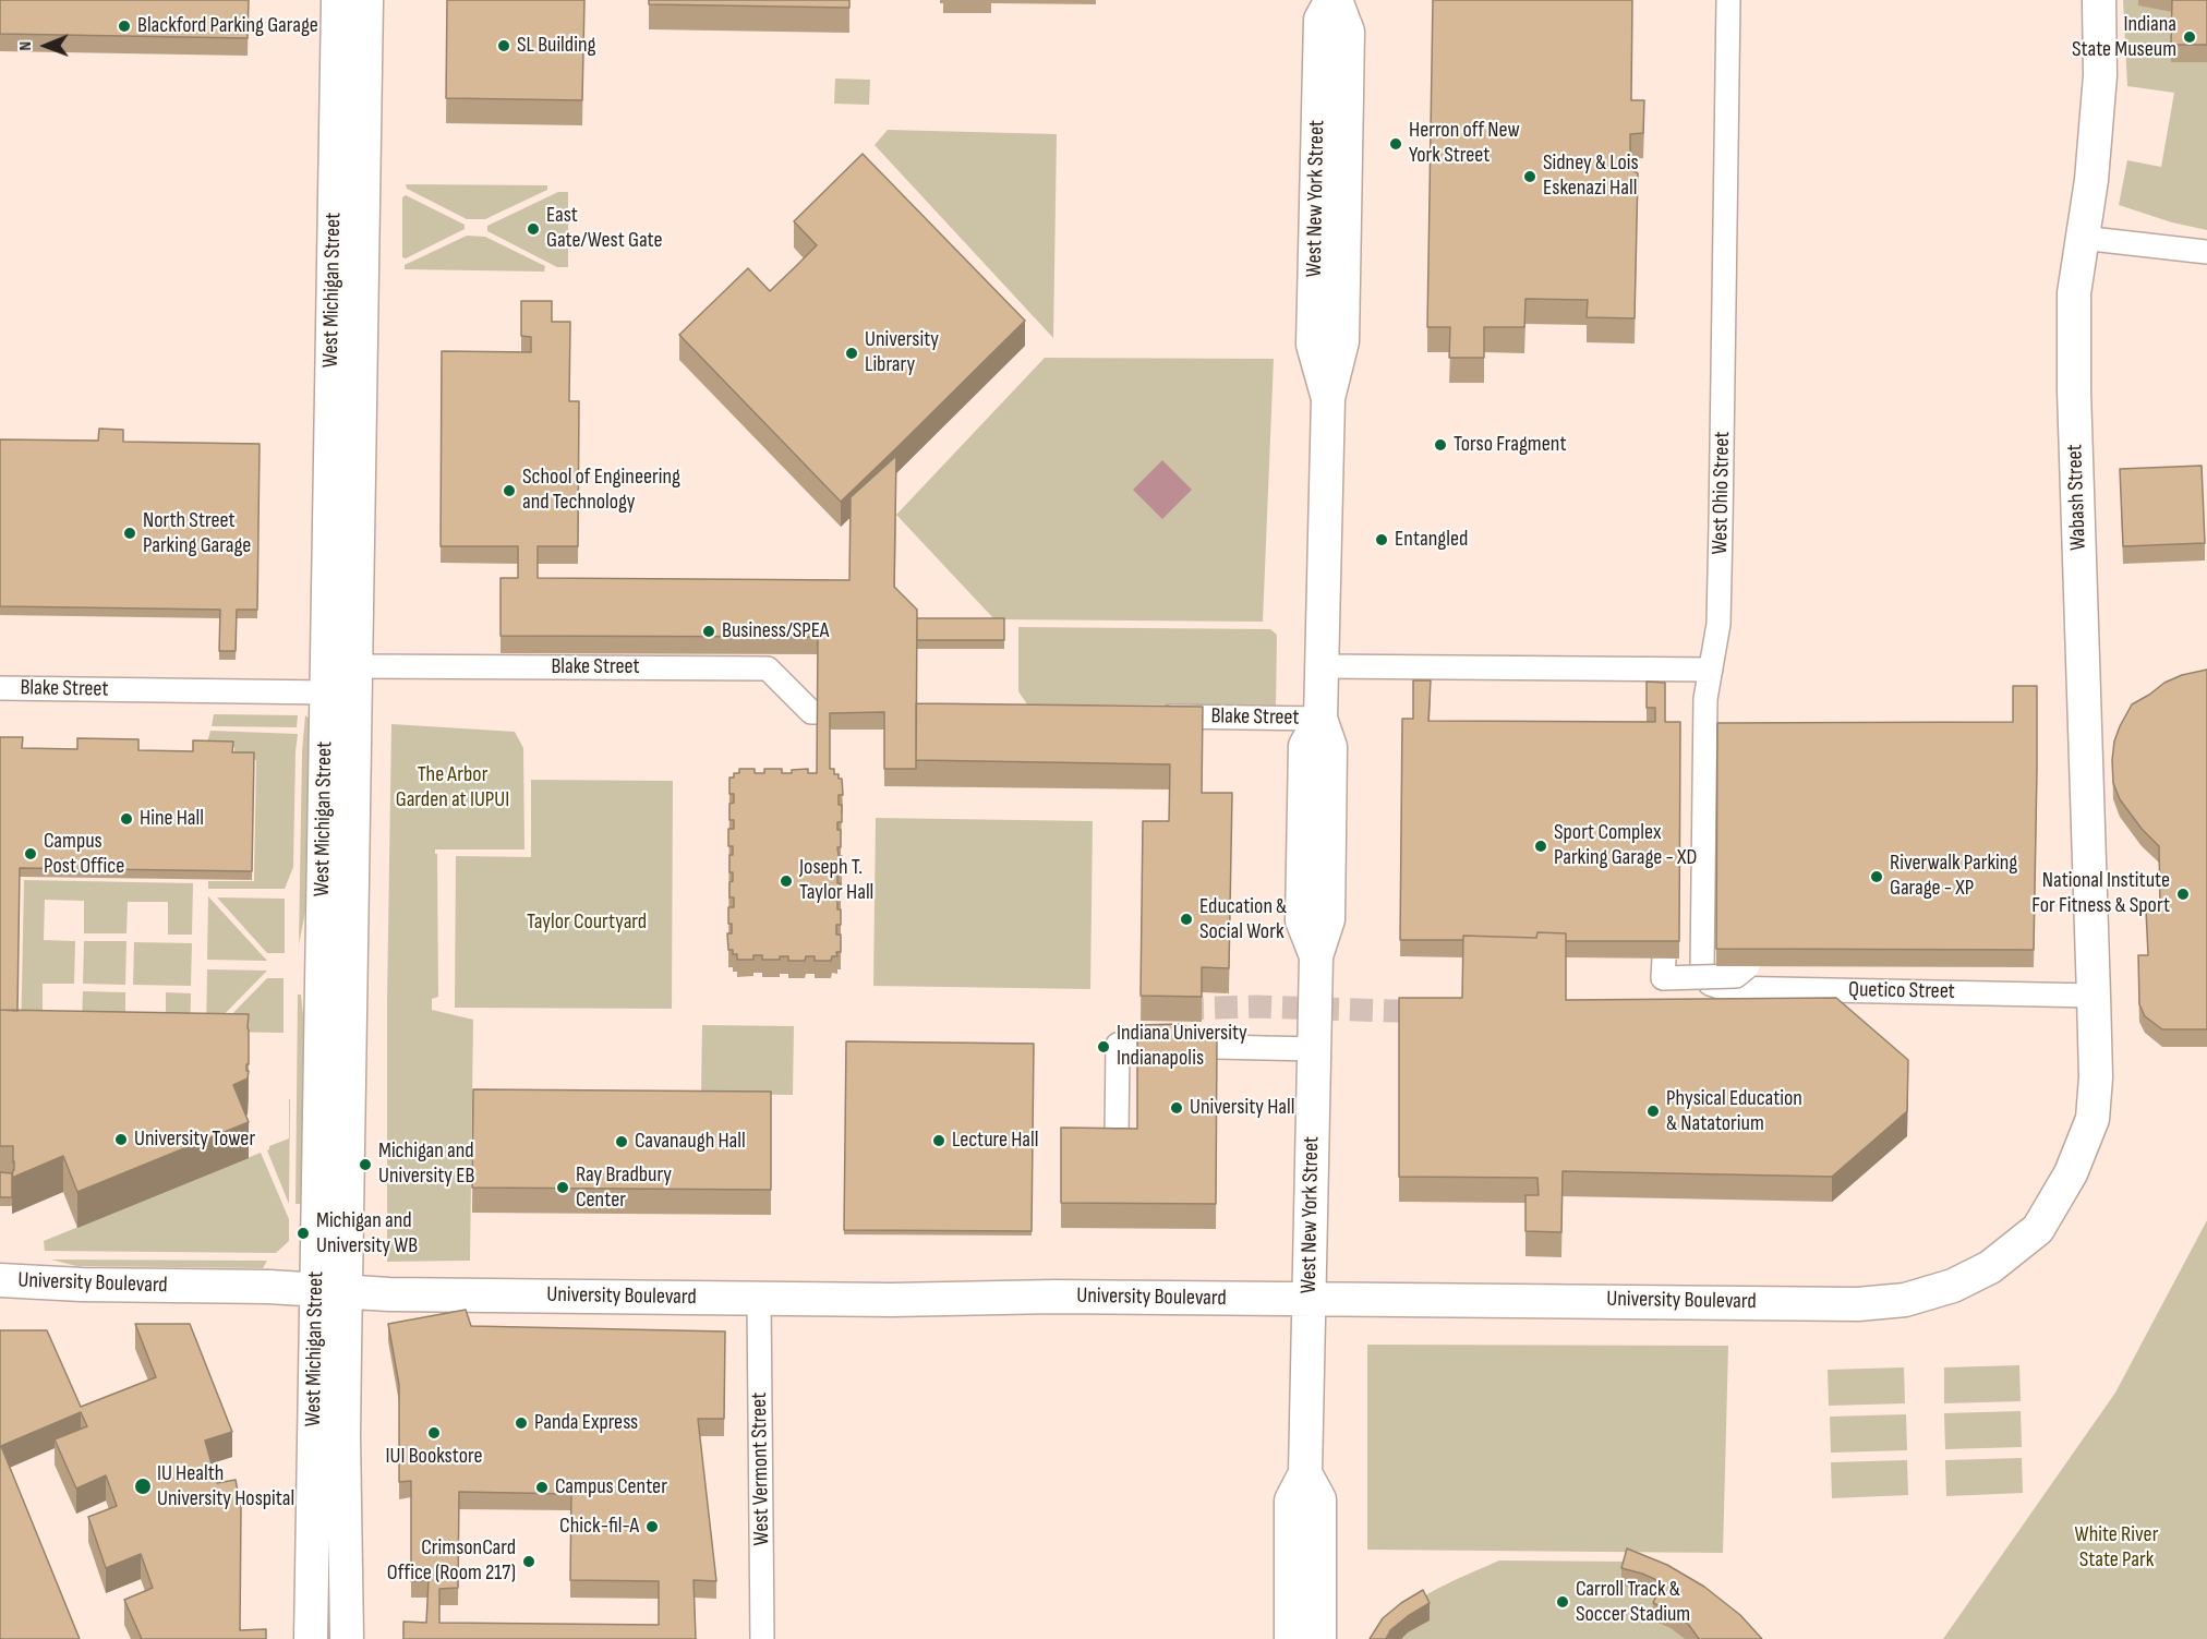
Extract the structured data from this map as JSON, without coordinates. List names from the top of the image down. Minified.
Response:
{"streets":{"main road":["West New York Street","West Michigan Street","Wabash Street","University Boulevard"],"street":["West Ohio Street","Blake Street","Quetico Street","West Vermont Street"]},"crossings":[["West New York Street","Blake Street"],["West New York Street","University Boulevard"],["West Michigan Street","Blake Street"],["West Michigan Street","University Boulevard"],["West Ohio Street","Quetico Street"],["Wabash Street","Quetico Street"],["Wabash Street","University Boulevard"],["Quetico Street","University Boulevard"],["University Boulevard","West Vermont Street"]],"parks":["The Arbor Garden at IUPUI","Taylor Courtyard","White River State Park"],"places":["Blackford Parking Garage","Indiana State Museum","SL Building","Herron off New York Street","Sidney & Lois Eskenazi Hall","East Gate/West Gate","University Library","Torso Fragment","School of Engineering and Technology","North Street Parking Garage","Entangled","Business/SPEA","Hine Hall","Sport Complex Parking Garage - XD","Campus Post Office","Riverwalk Parking Garage - XP","Joseph T. Taylor Hall","National Institute For Fitness & Sport","Education & Social Work","Indiana University Indianapolis","University Hall","Physical Education & Natatorium","University Tower","Lecture Hall","Cavanaugh Hall","Michigan and University EB","Ray Bradbury Center","Michigan and University WB","Panda Express","IUI Bookstore","IU Health University Hospital","Campus Center","Chick-fil-A","CrimsonCard Office (Room 217)","Carroll Track & Soccer Stadium"],"north":"left"}
